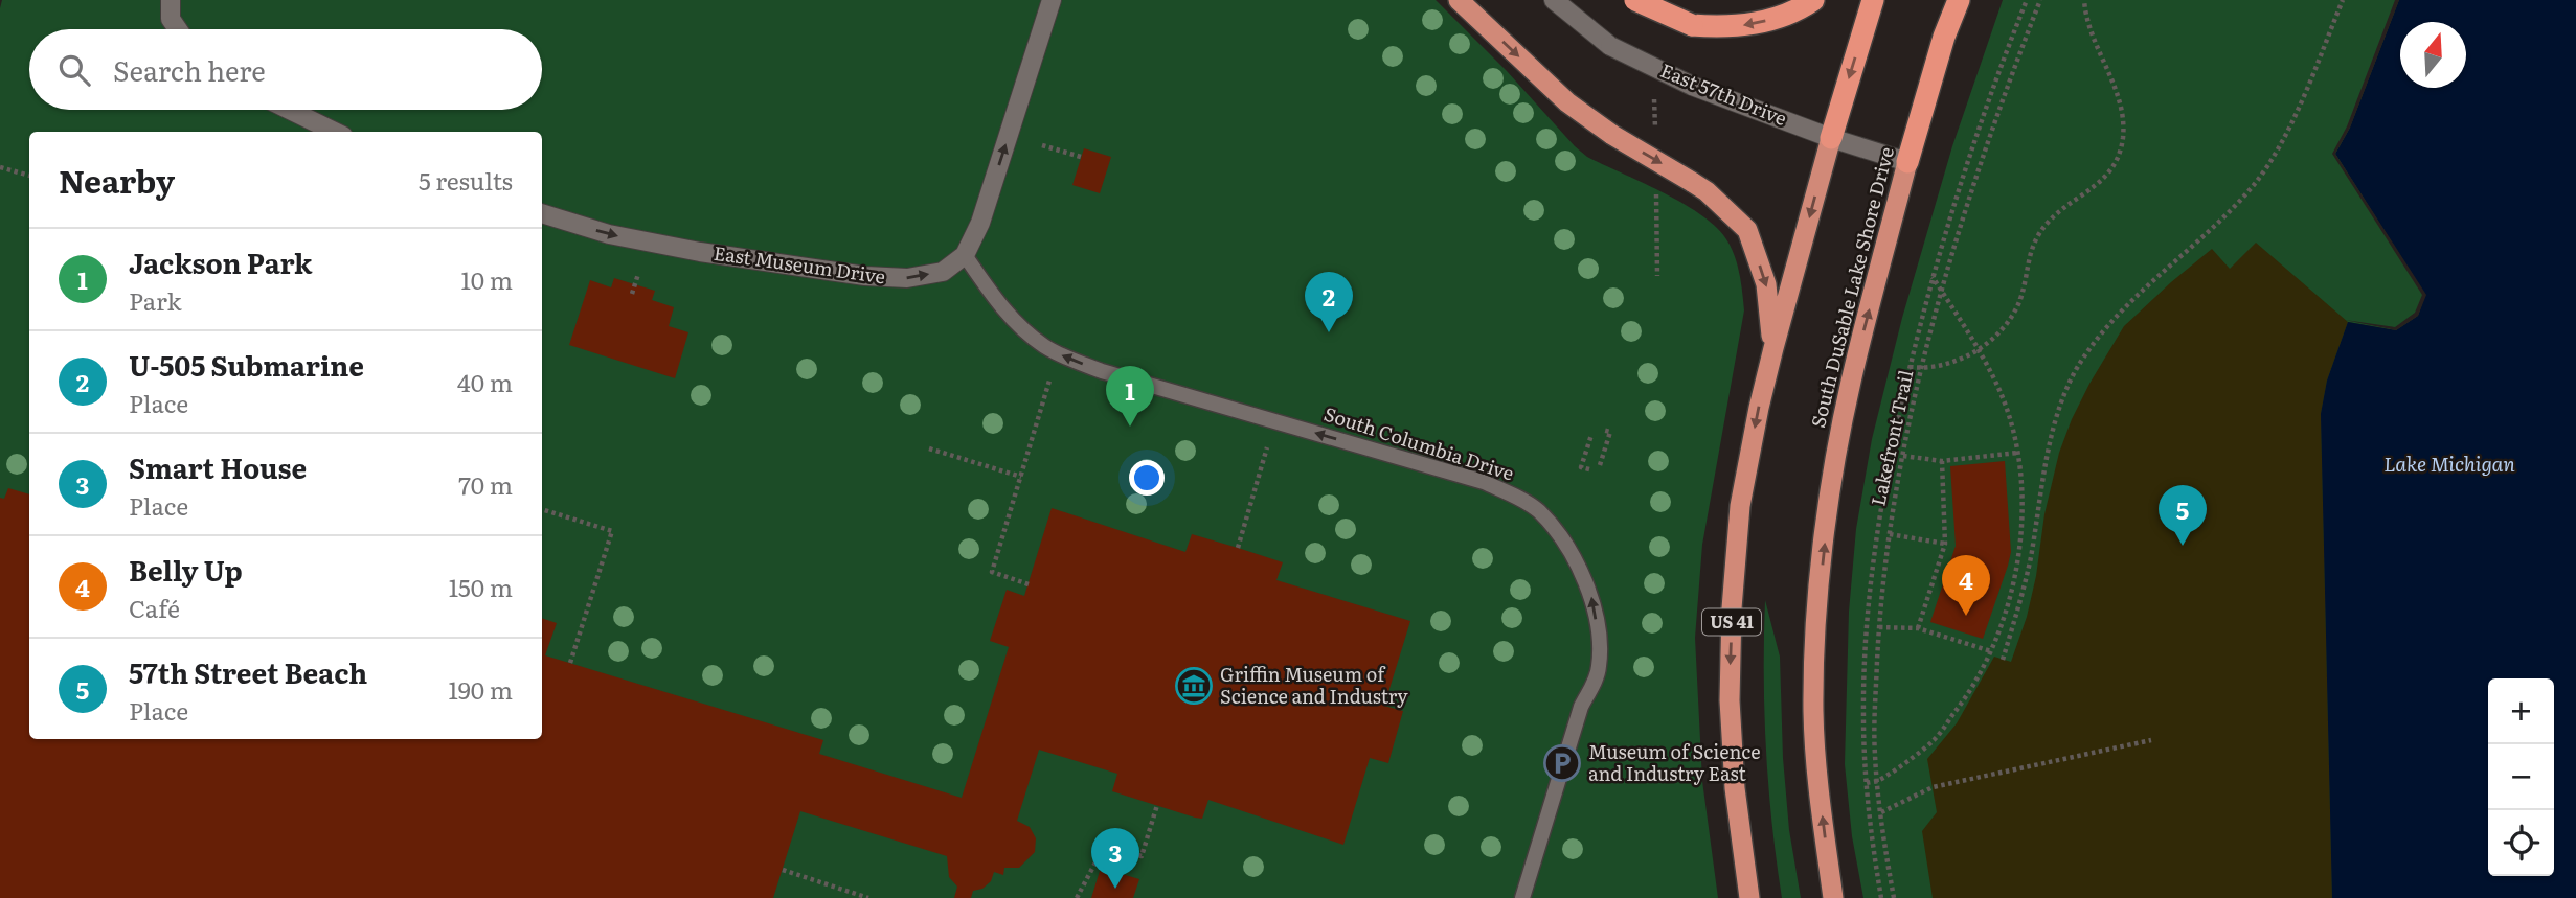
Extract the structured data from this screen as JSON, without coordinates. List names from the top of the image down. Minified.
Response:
{"streets":{"highway":["South DuSable Lake Shore Drive","US 41"],"street":["East 57th Drive","East Museum Drive"],"lane":["South Columbia Drive"],"path":["Lakefront Trail"]},"crossings":[["East 57th Drive","South DuSable Lake Shore Drive"],["East 57th Drive","US 41"],["East Museum Drive","South Columbia Drive"]],"one_way":["East Museum Drive","South Columbia Drive"],"water":["Lake Michigan"],"places":{"museum":["Griffin Museum of Science and Industry"],"parking":["Museum of Science and Industry East"]},"north":"top","page":{"search":"Search here","heading":["Nearby","5 results"],"list":[{"mark":"1","name":"Jackson Park","note":"Park","value":"10 m"},{"mark":"2","name":"U-505 Submarine","note":"Place","value":"40 m"},{"mark":"3","name":"Smart House","note":"Place","value":"70 m"},{"mark":"4","name":"Belly Up","note":"Café","value":"150 m"},{"mark":"5","name":"57th Street Beach","note":"Place","value":"190 m"}],"pins":["2","1","5","4","3"],"map_buttons":["+","−"]}}
